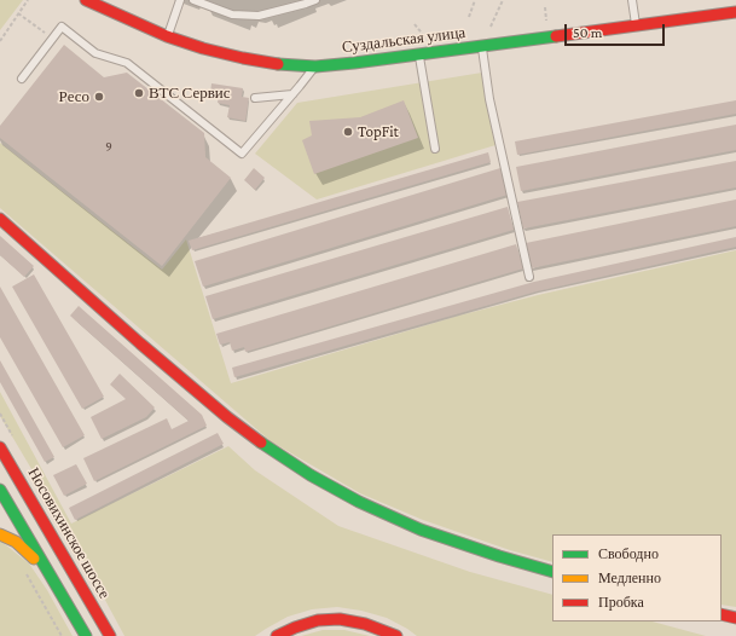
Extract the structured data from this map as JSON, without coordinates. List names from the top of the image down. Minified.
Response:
{"streets":{"main road":["Суздальская улица","Носовихинское шоссе"]},"places":["ВТС Сервис","Ресо","TopFit"],"house_numbers":["9"],"legend":["Свободно","Медленно","Пробка"],"scale_bar":"50 m"}
